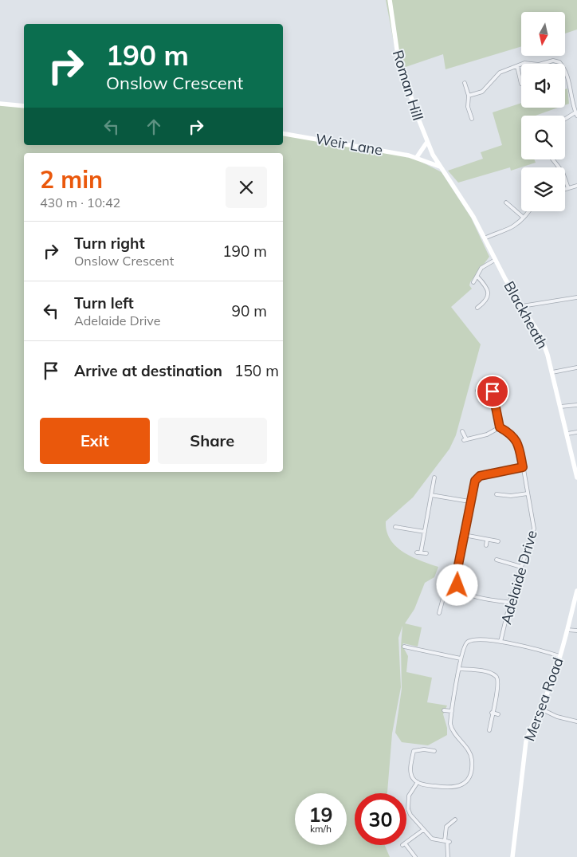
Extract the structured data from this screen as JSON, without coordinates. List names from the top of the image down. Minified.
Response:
{"streets":{"main road":["Roman Hill","Weir Lane","Blackheath","Mersea Road"],"street":["Adelaide Drive"]},"crossings":[["Roman Hill","Weir Lane"],["Roman Hill","Blackheath"],["Weir Lane","Blackheath"]],"north":"bottom","page":{"turn":["190 m","Onslow Crescent"],"heading":["2 min","430 m · 10:42"],"list":[{"name":"Turn right","note":"Onslow Crescent","value":"190 m"},{"name":"Turn left","note":"Adelaide Drive","value":"90 m"},{"name":"Arrive at destination","value":"150 m"}],"buttons":["Exit","Share"],"speed":"19 km/h","limit":"30"}}
